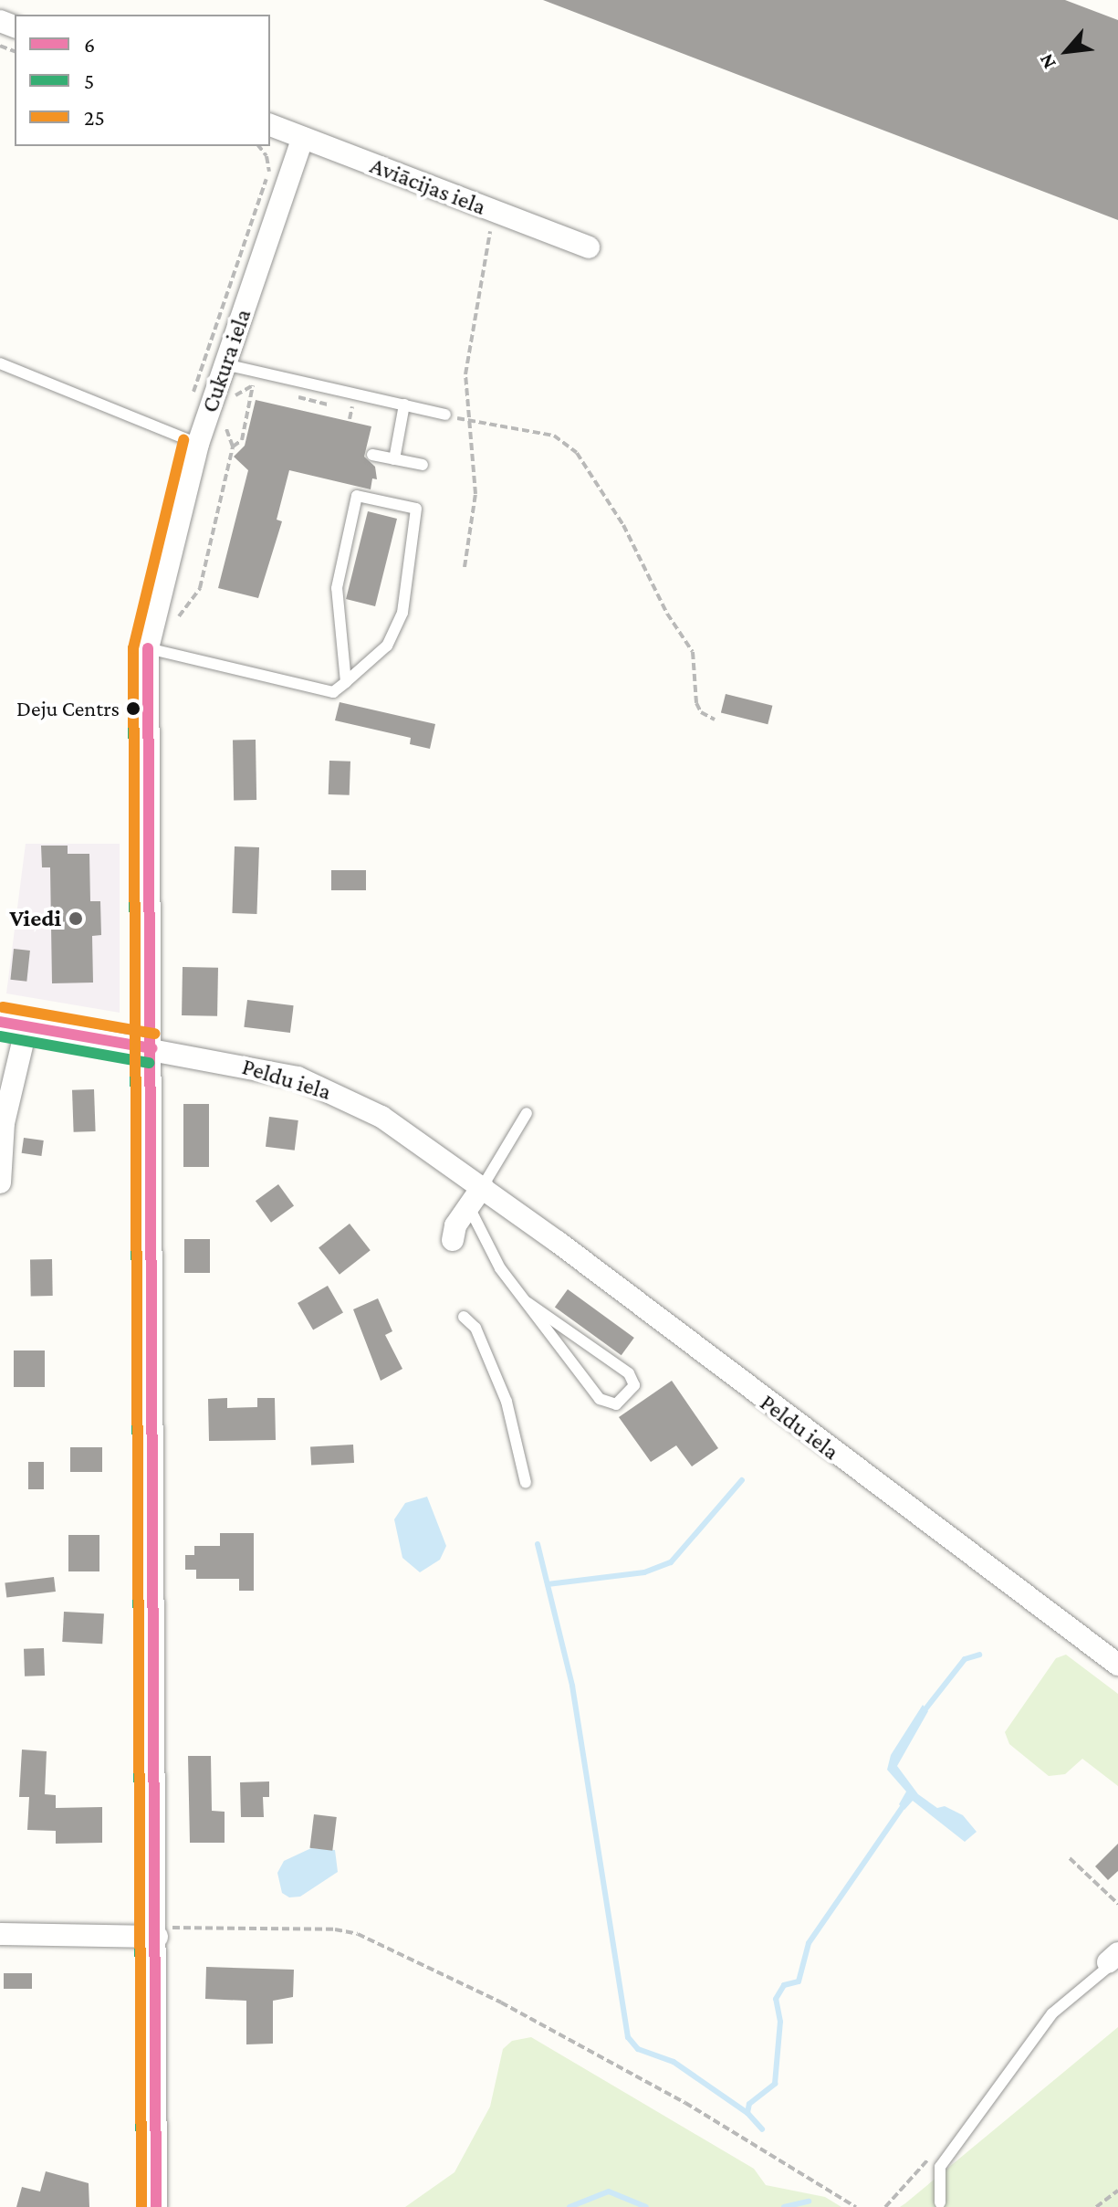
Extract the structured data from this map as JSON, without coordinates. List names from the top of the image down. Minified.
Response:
{"streets":{"street":["Aviācijas iela","Cukura iela","Peldu iela"]},"crossings":[["Aviācijas iela","Cukura iela"],["Cukura iela","Peldu iela"]],"places":["Deju Centrs","Viedi"],"lines":["transit line 25","transit line 6","transit line 5"],"legend":["6","5","25"],"north":"bottom left"}
